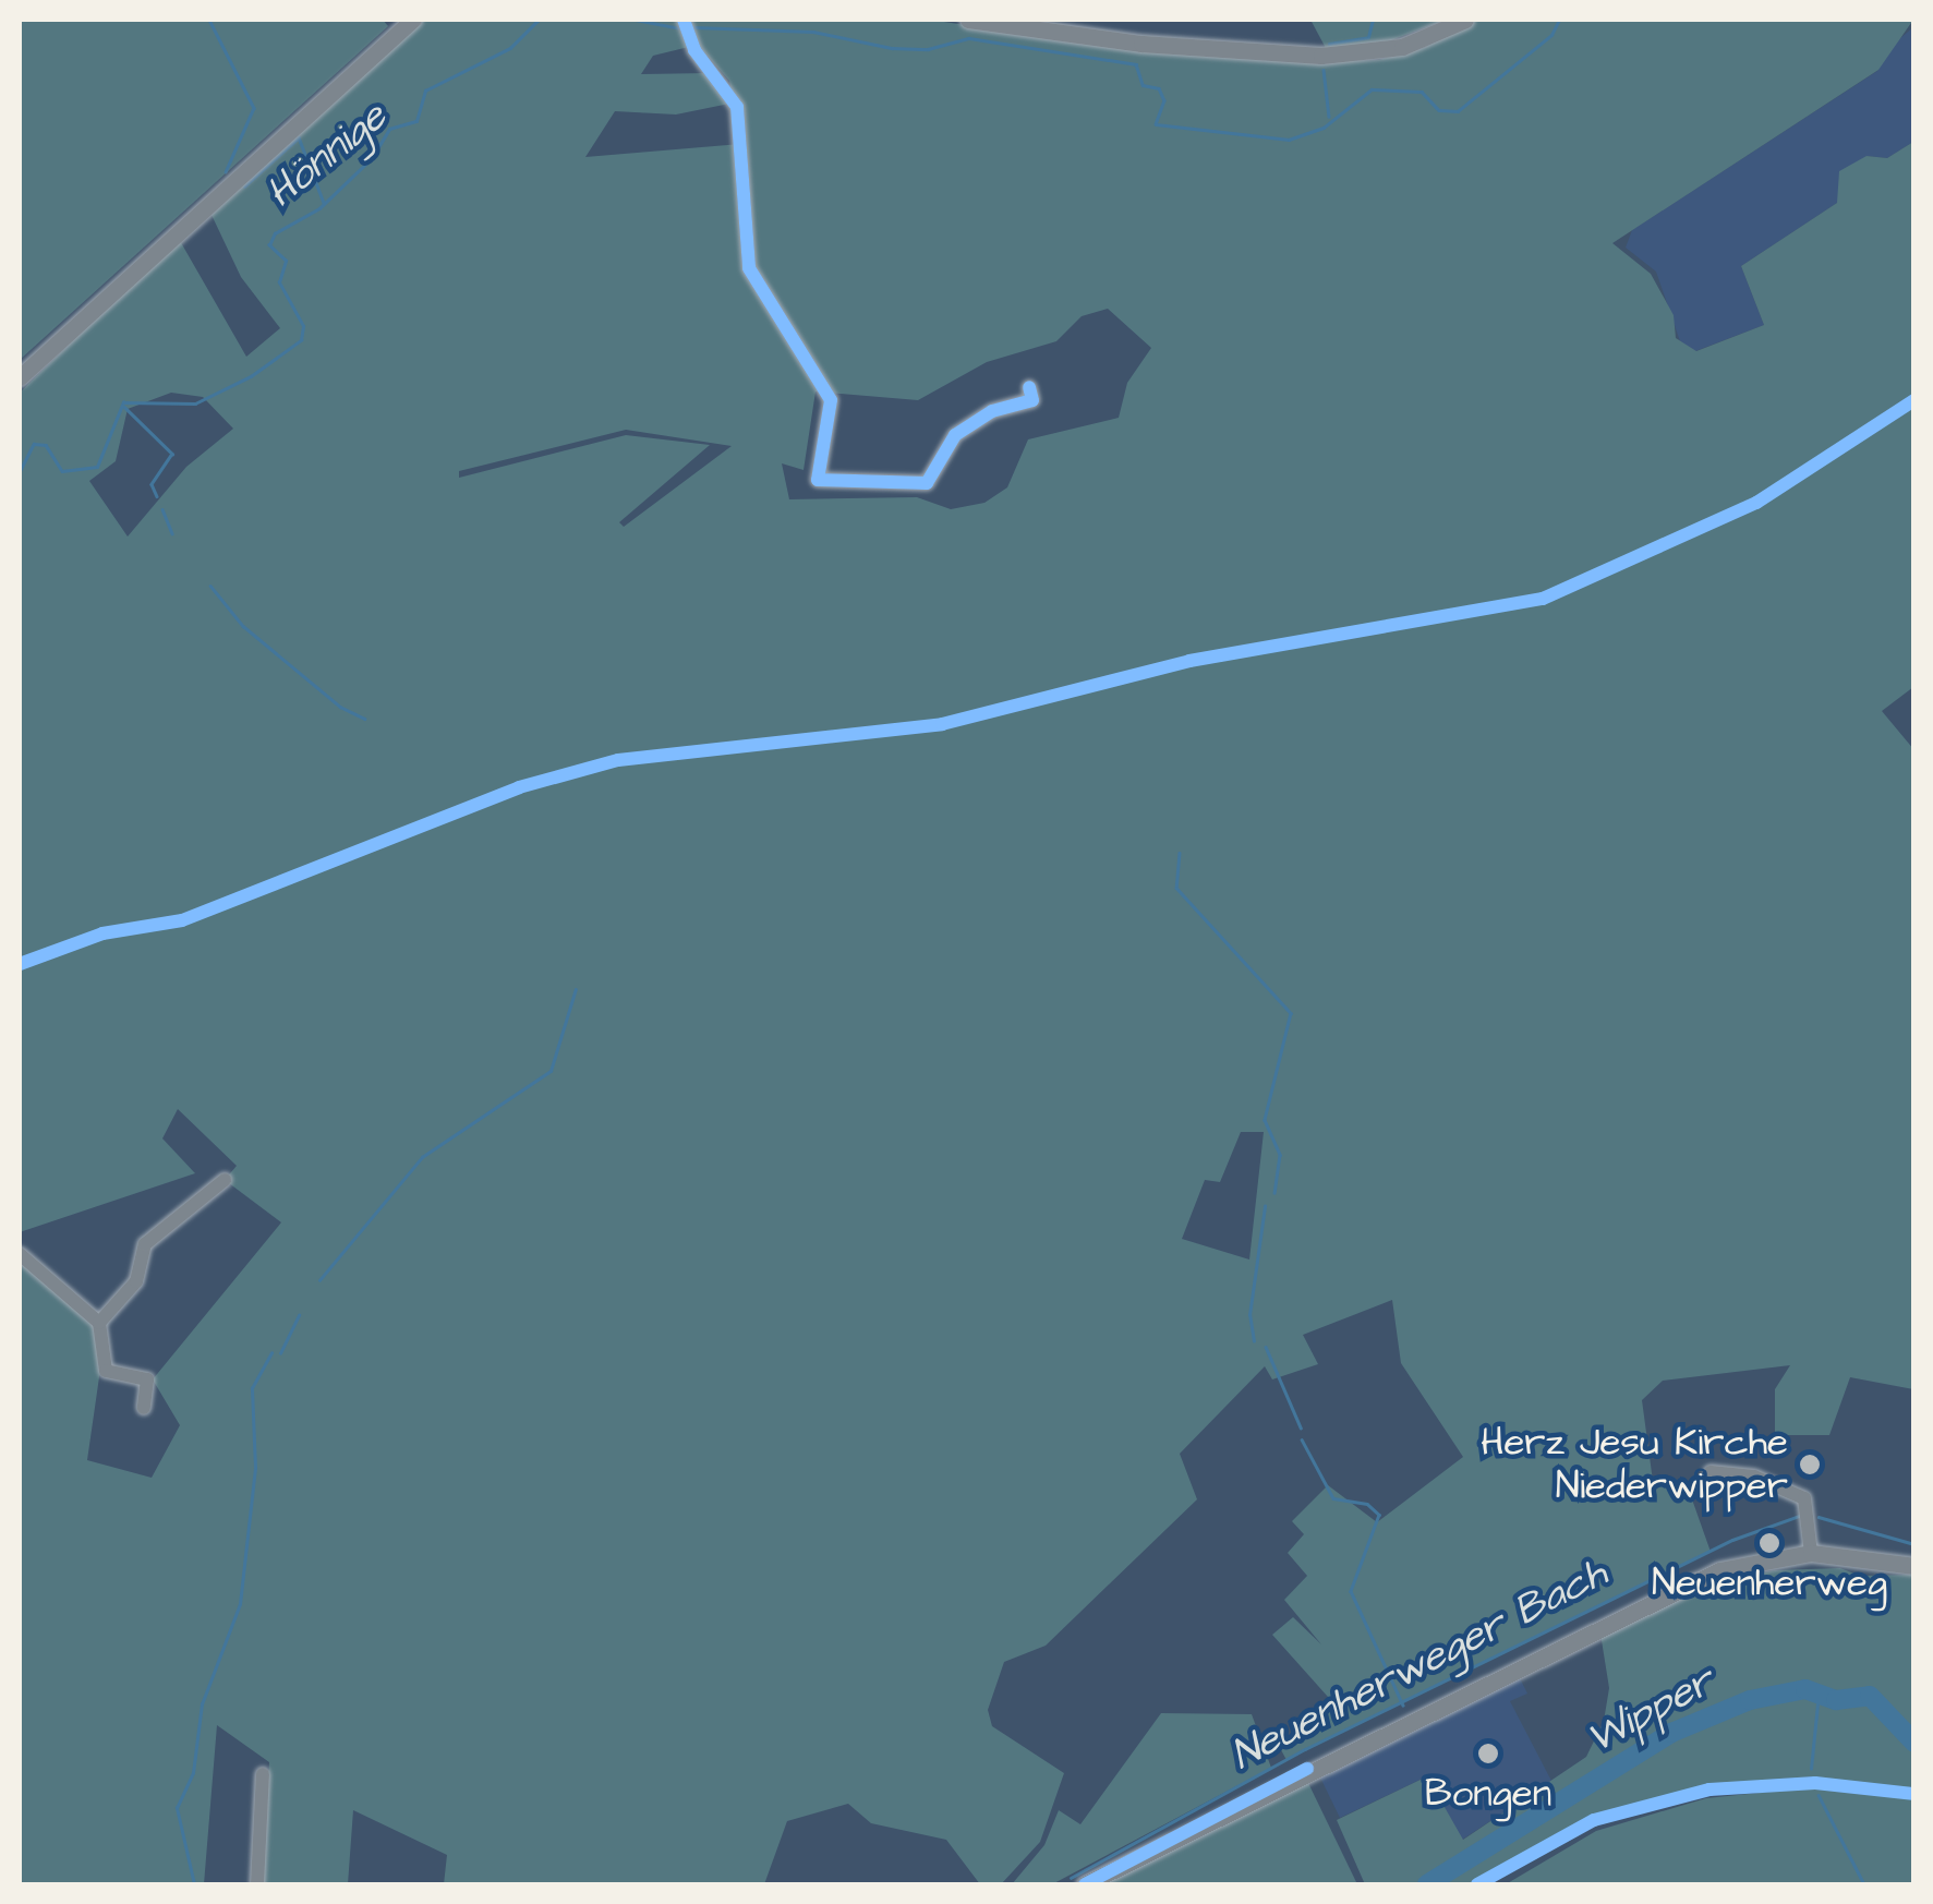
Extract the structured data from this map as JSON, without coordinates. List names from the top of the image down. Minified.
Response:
{"water":["Hönnige","Neuenherweger Bach","Wipper"],"places":["Herz Jesu Kirche Niederwipper","Neuenherweg","Bongen"]}
